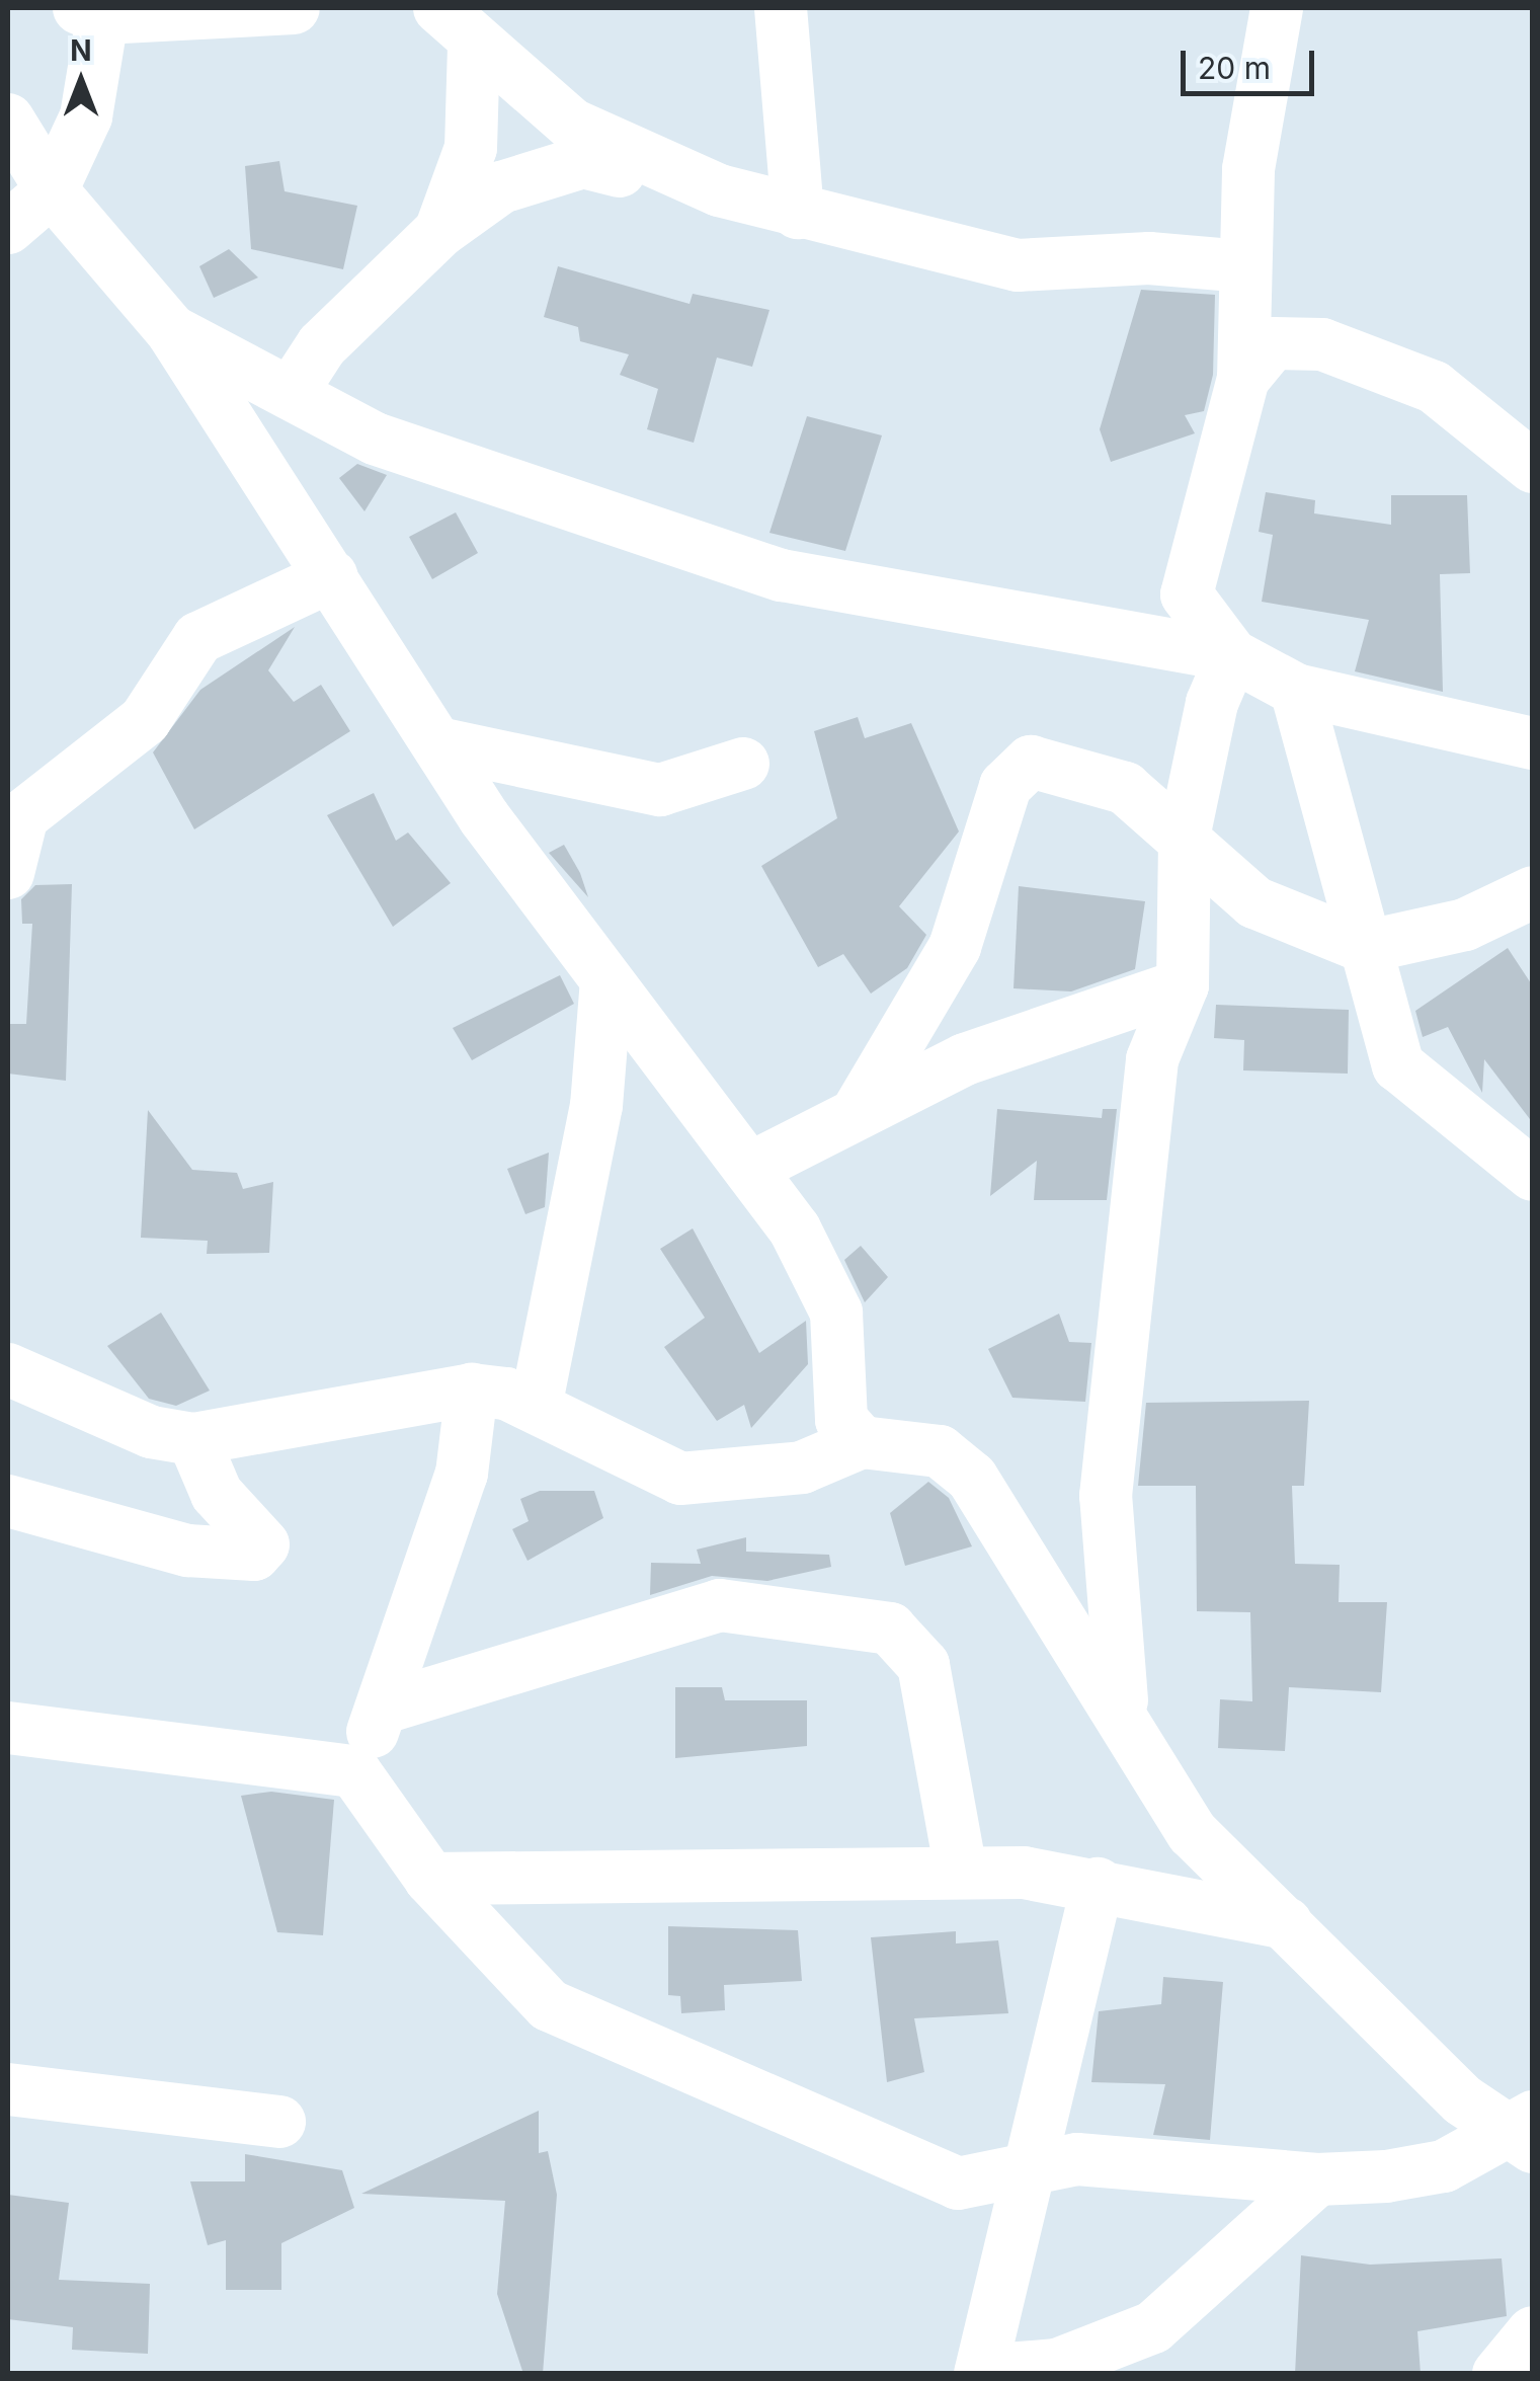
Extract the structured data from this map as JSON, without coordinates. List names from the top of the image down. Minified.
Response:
{"scale_bar":"20 m","north":"top"}
